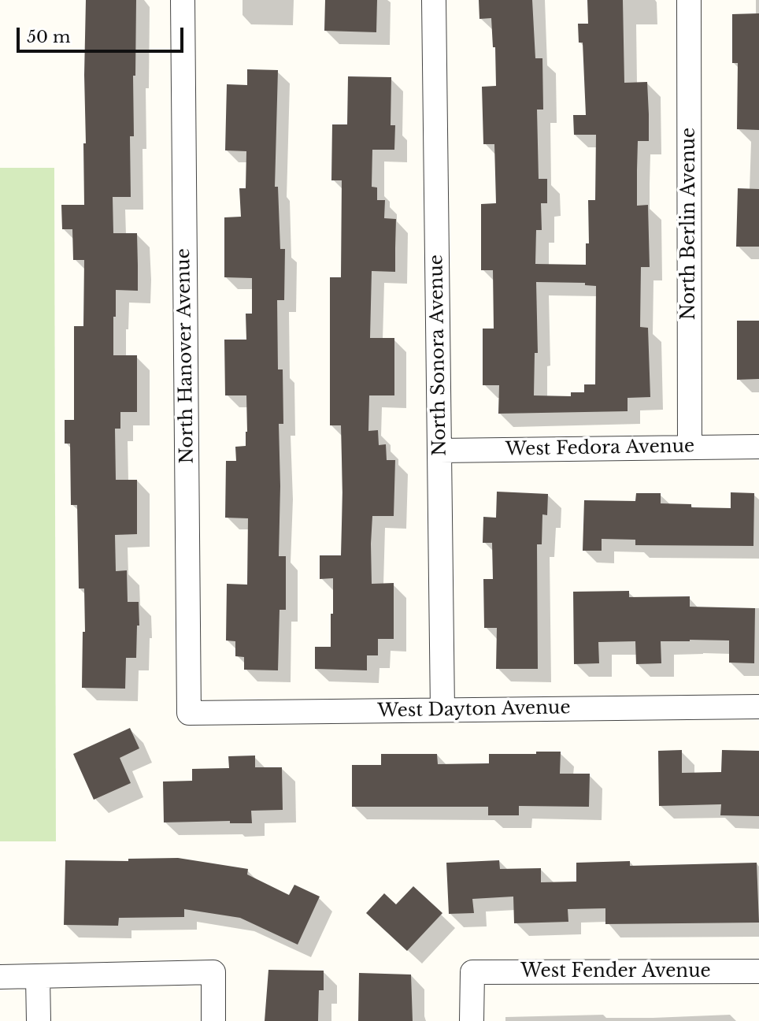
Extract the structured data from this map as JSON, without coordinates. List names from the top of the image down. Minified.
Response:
{"streets":{"street":["North Berlin Avenue","North Sonora Avenue","North Hanover Avenue","West Fedora Avenue","West Dayton Avenue","West Fender Avenue"]},"crossings":[["North Berlin Avenue","West Fedora Avenue"],["North Sonora Avenue","West Fedora Avenue"],["North Sonora Avenue","West Dayton Avenue"],["North Hanover Avenue","West Dayton Avenue"]],"scale_bar":"50 m"}
